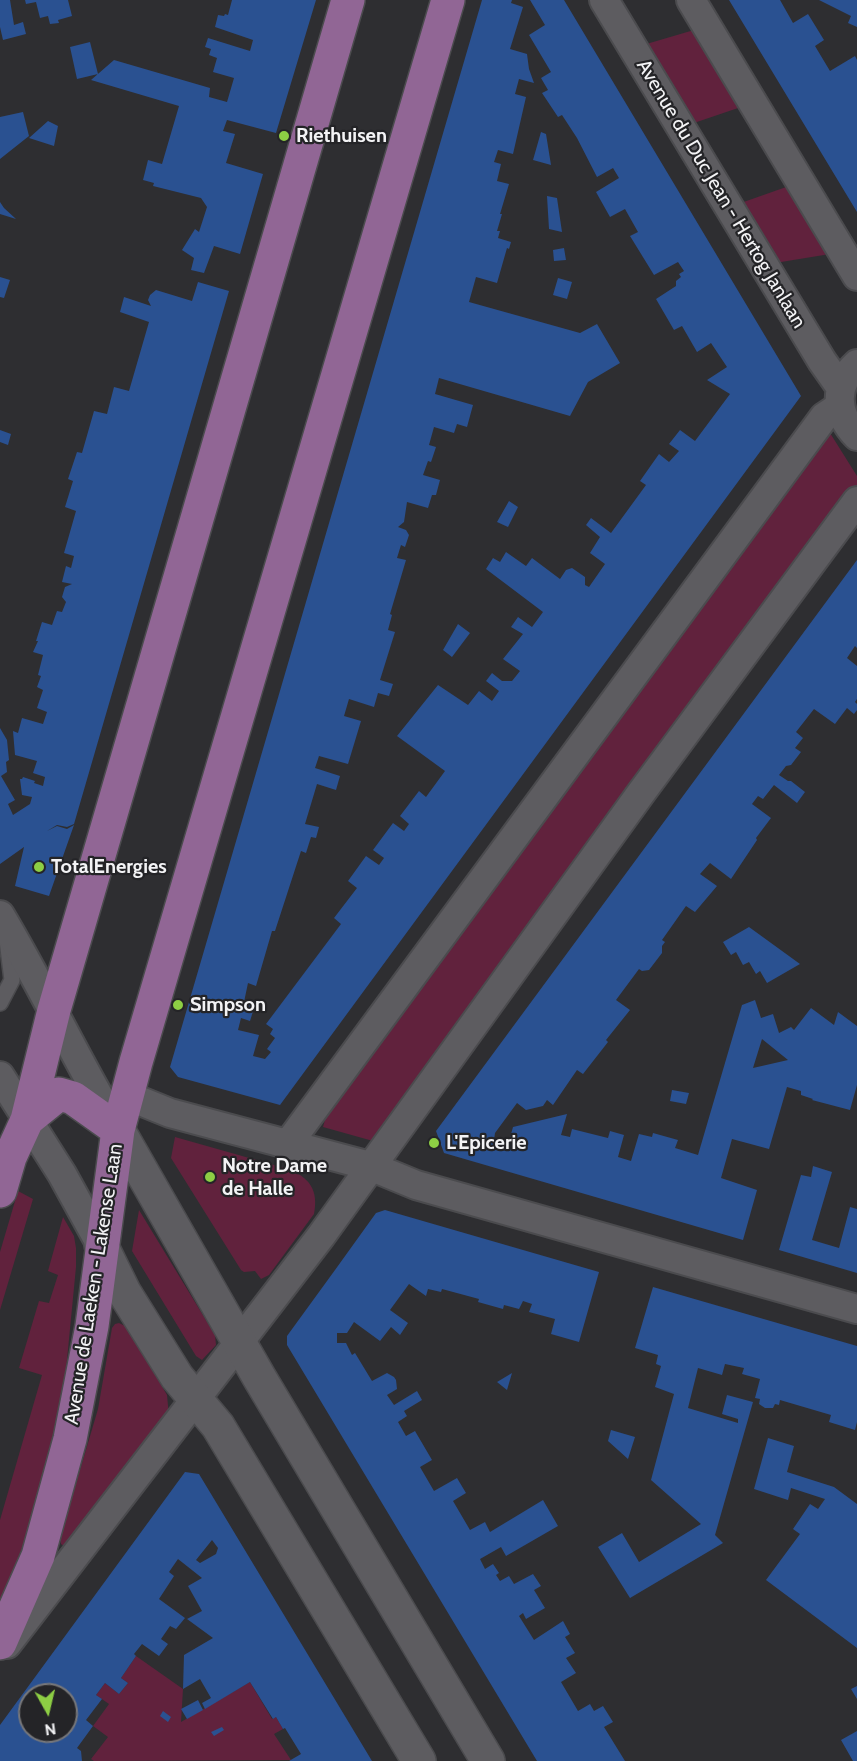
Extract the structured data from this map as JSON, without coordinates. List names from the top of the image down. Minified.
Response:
{"streets":{"main road":["Avenue de Laeken - Lakense Laan"],"street":["Avenue du Duc Jean - Hertog Janlaan"]},"places":["Riethuisen","TotalEnergies","Simpson","L'Epicerie","Notre Dame de Halle"],"north":"bottom"}
